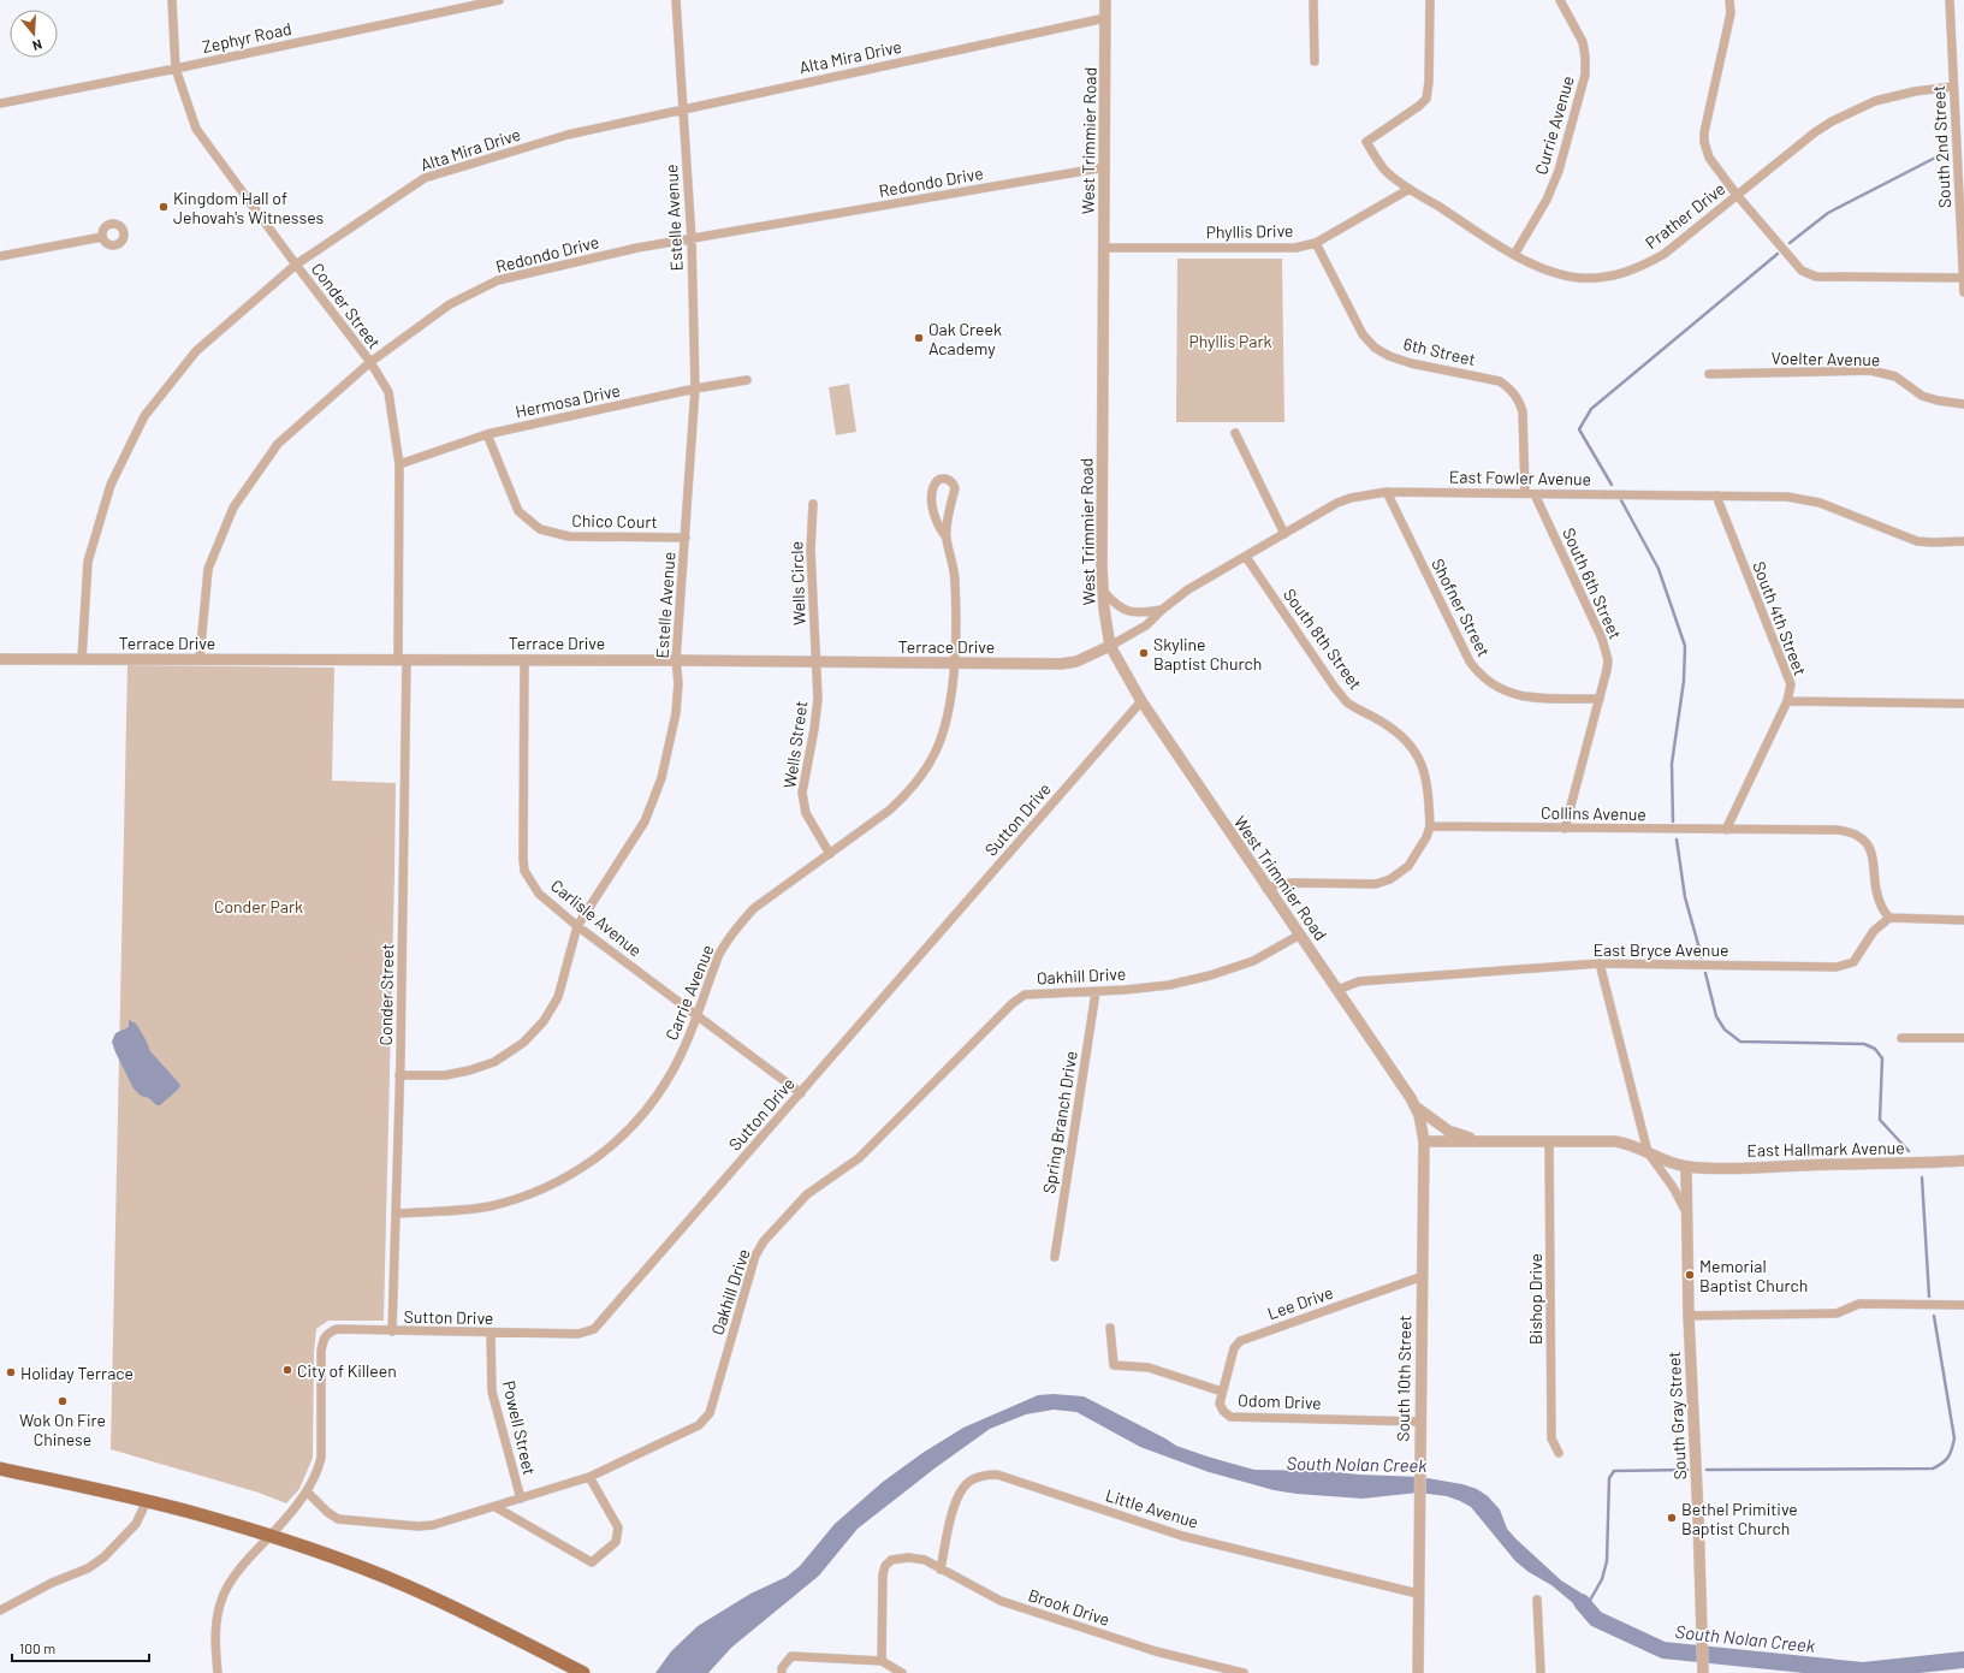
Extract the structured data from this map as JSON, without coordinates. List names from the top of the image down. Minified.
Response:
{"streets":{"street":["Zephyr Road","Alta Mira Drive","Currie Avenue","West Trimmier Road","South 2nd Street","Redondo Drive","Prather Drive","Estelle Avenue","Phyllis Drive","Conder Street","6th Street","Voelter Avenue","Hermosa Drive","East Fowler Avenue","Chico Court","Wells Circle","South 6th Street","Shofner Street","South 4th Street","South 8th Street","Terrace Drive","Wells Street","Collins Avenue","Sutton Drive","Carlisle Avenue","East Bryce Avenue","Oakhill Drive","Carrie Avenue","Spring Branch Drive","East Hallmark Avenue","Bishop Drive","Lee Drive","South 10th Street","Odom Drive","South Gray Street","Powell Street","Little Avenue","Brook Drive"]},"crossings":[["Zephyr Road","Conder Street"],["Alta Mira Drive","West Trimmier Road"],["Alta Mira Drive","Estelle Avenue"],["Alta Mira Drive","Conder Street"],["Alta Mira Drive","Terrace Drive"],["Currie Avenue","Prather Drive"],["West Trimmier Road","Redondo Drive"],["West Trimmier Road","Phyllis Drive"],["West Trimmier Road","East Fowler Avenue"],["West Trimmier Road","Terrace Drive"],["West Trimmier Road","Sutton Drive"],["West Trimmier Road","East Bryce Avenue"],["West Trimmier Road","Oakhill Drive"],["West Trimmier Road","East Hallmark Avenue"],["West Trimmier Road","South 10th Street"],["South 2nd Street","Prather Drive"],["Redondo Drive","Estelle Avenue"],["Redondo Drive","Conder Street"],["Redondo Drive","Terrace Drive"],["Prather Drive","Phyllis Drive"],["Estelle Avenue","Conder Street"],["Estelle Avenue","Hermosa Drive"],["Estelle Avenue","Chico Court"],["Estelle Avenue","Terrace Drive"],["Estelle Avenue","Carlisle Avenue"],["Phyllis Drive","6th Street"],["Conder Street","Hermosa Drive"],["Conder Street","Terrace Drive"],["Conder Street","Sutton Drive"],["Conder Street","Carrie Avenue"],["6th Street","East Fowler Avenue"],["Hermosa Drive","Chico Court"],["East Fowler Avenue","South 6th Street"],["East Fowler Avenue","Shofner Street"],["East Fowler Avenue","South 4th Street"],["East Fowler Avenue","South 8th Street"],["East Fowler Avenue","Terrace Drive"],["Wells Circle","Terrace Drive"],["Wells Circle","Wells Street"],["South 6th Street","Shofner Street"],["South 6th Street","Collins Avenue"],["South 4th Street","Collins Avenue"],["South 8th Street","Collins Avenue"],["Terrace Drive","Wells Street"],["Terrace Drive","Carlisle Avenue"],["Terrace Drive","Carrie Avenue"],["Wells Street","Carrie Avenue"],["Collins Avenue","East Bryce Avenue"],["Sutton Drive","Carlisle Avenue"],["Sutton Drive","Oakhill Drive"],["Sutton Drive","Powell Street"],["Carlisle Avenue","Carrie Avenue"],["East Bryce Avenue","South Gray Street"],["Oakhill Drive","Spring Branch Drive"],["Oakhill Drive","Powell Street"],["East Hallmark Avenue","Bishop Drive"],["East Hallmark Avenue","South 10th Street"],["East Hallmark Avenue","South Gray Street"],["Lee Drive","South 10th Street"],["Lee Drive","Odom Drive"],["South 10th Street","Odom Drive"],["South 10th Street","Little Avenue"],["Little Avenue","Brook Drive"]],"water":["South Nolan Creek"],"parks":["Phyllis Park","Conder Park"],"places":["Kingdom Hall of Jehovah's Witnesses","Oak Creek Academy","Skyline Baptist Church","Memorial Baptist Church","City of Killeen","Holiday Terrace","Wok On Fire Chinese","Bethel Primitive Baptist Church"],"scale_bar":"100 m","north":"bottom"}
